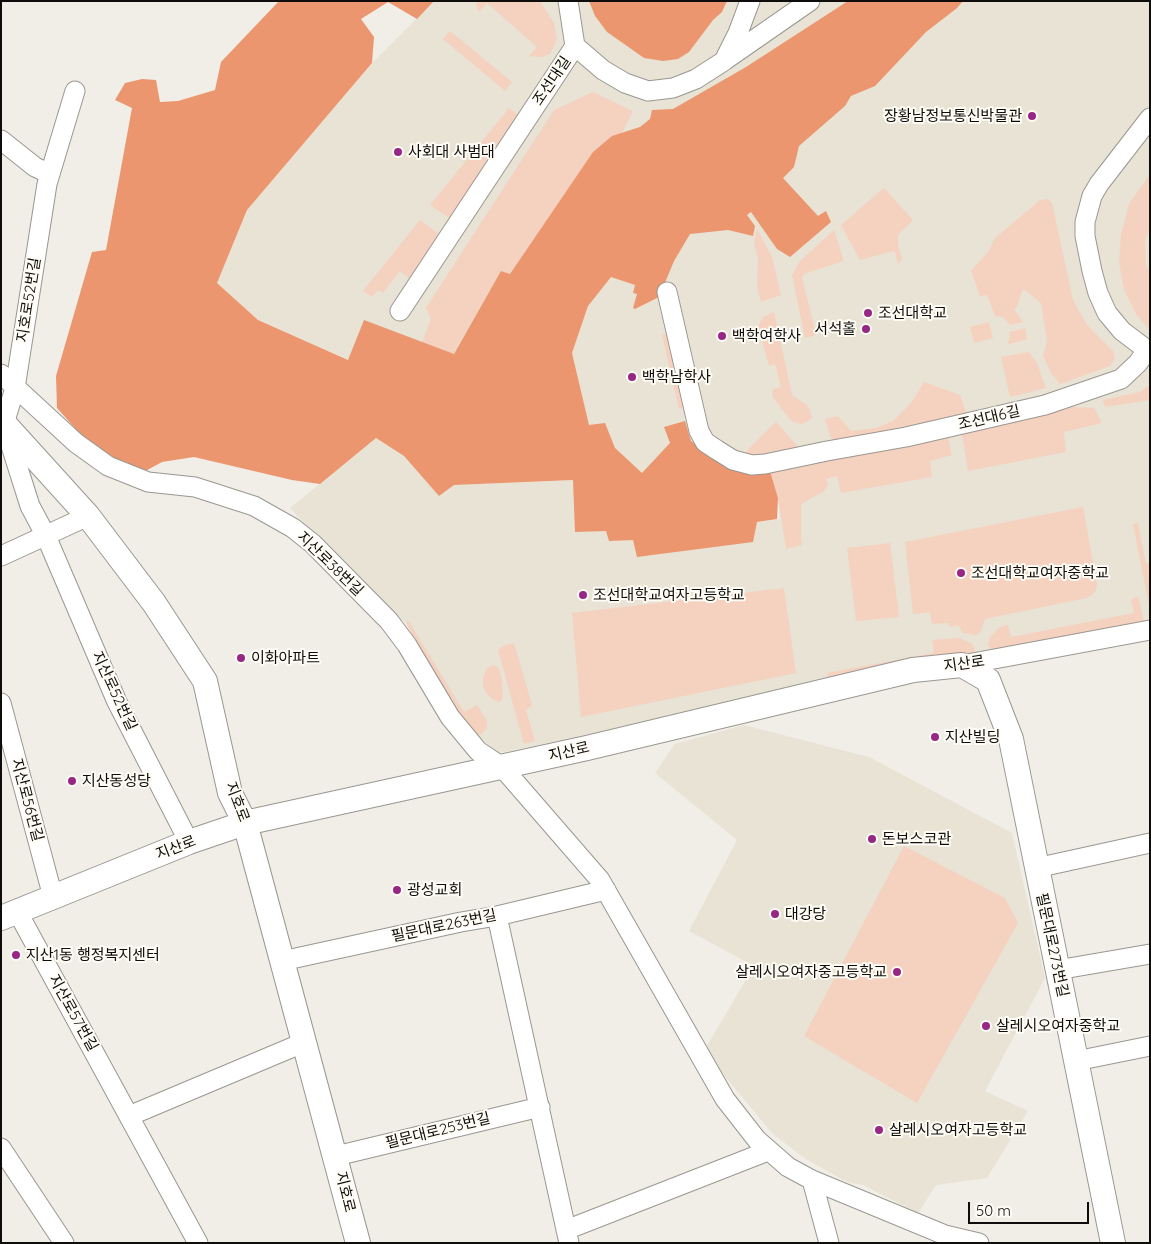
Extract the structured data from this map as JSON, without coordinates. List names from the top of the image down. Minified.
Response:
{"streets":{"street":["조선대길","지호로52번길","조선대6길","지산로38번길","지산로","지산로52번길","지산로56번길","지호로","필문대로263번길","필문대로273번길","지산로57번길","필문대로253번길"]},"crossings":[["지호로52번길","지산로38번길"],["지호로52번길","지산로52번길"],["지호로52번길","지호로"],["지산로38번길","지산로"],["지산로","지산로52번길"],["지산로","지산로56번길"],["지산로","지호로"],["지산로","필문대로273번길"],["지산로","지산로57번길"],["지산로52번길","지호로"],["지호로","필문대로263번길"],["지호로","필문대로253번길"]],"places":["장황남정보통신박물관","사회대 사범대","조선대학교","서석홀","백학여학사","백학남학사","조선대학교여자중학교","조선대학교여자고등학교","이화아파트","지산빌딩","지산동성당","돈보스코관","광성교회","대강당","지산1동 행정복지센터","살레시오여자중고등학교","살레시오여자중학교","살레시오여자고등학교"],"scale_bar":"50 m"}
